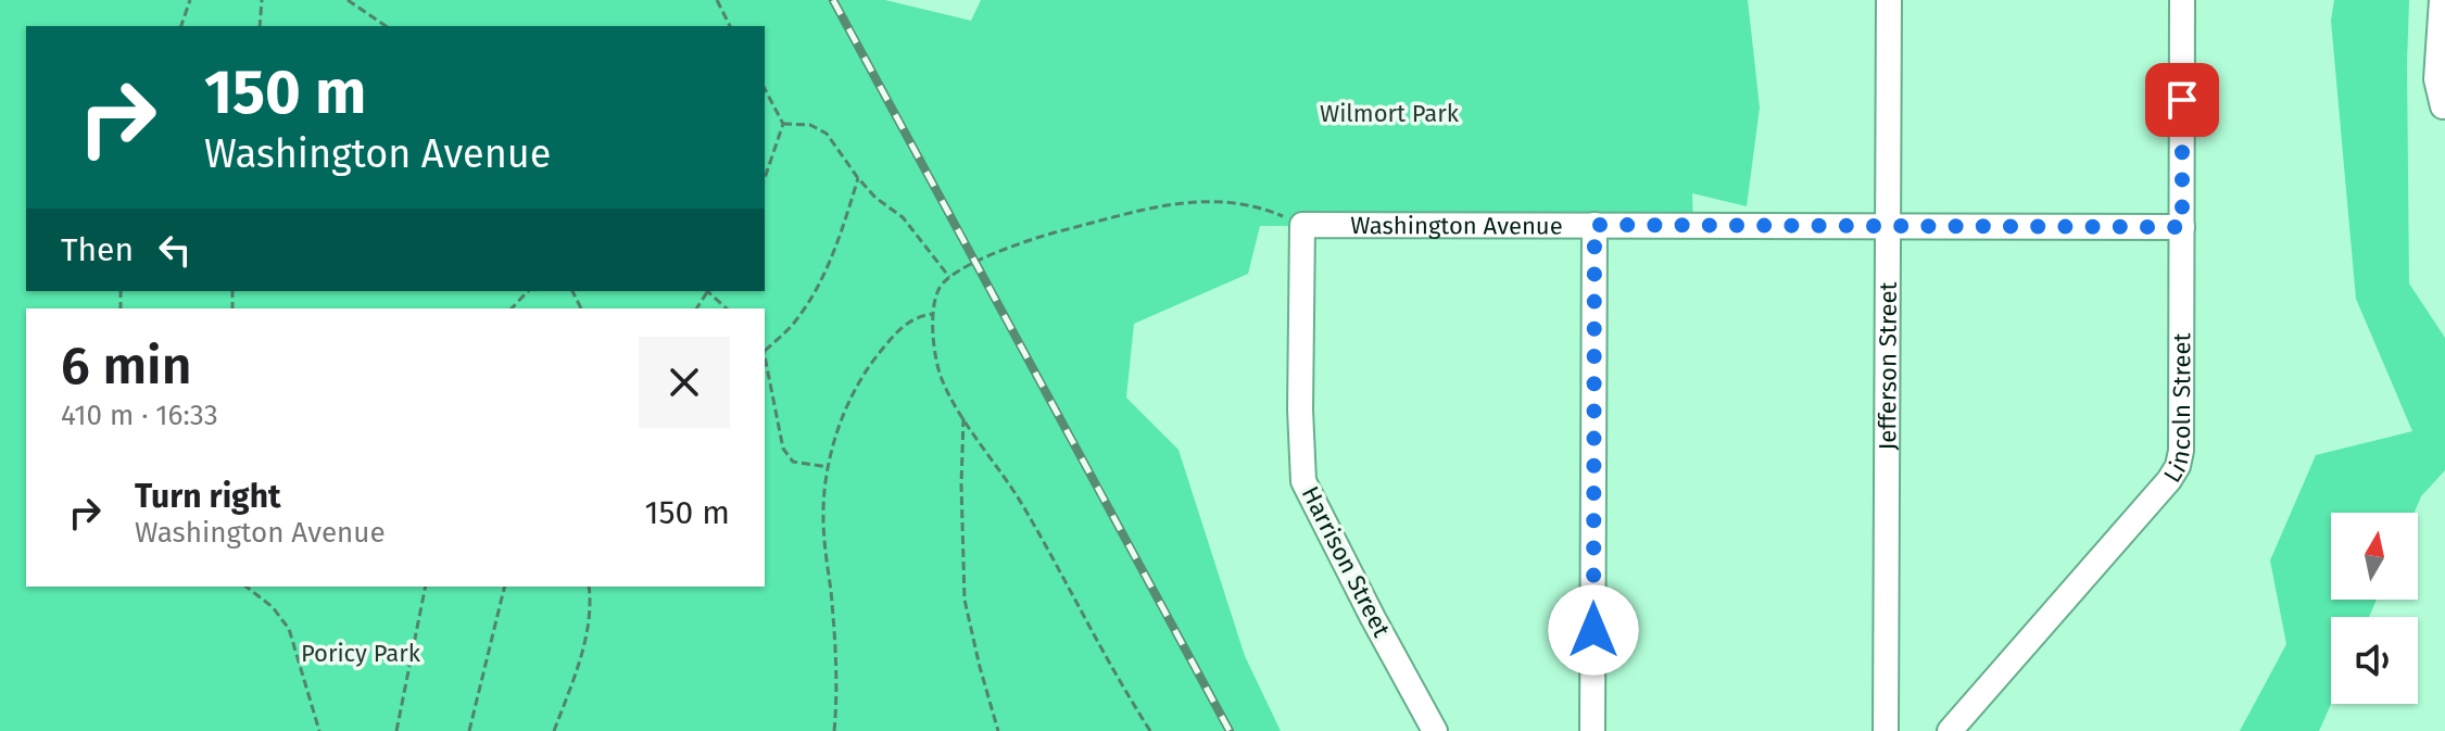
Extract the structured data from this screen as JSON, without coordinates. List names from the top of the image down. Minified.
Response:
{"streets":{"street":["Washington Avenue","Jefferson Street","Lincoln Street","Harrison Street"]},"crossings":[["Washington Avenue","Jefferson Street"],["Washington Avenue","Lincoln Street"],["Washington Avenue","Harrison Street"]],"parks":["Wilmort Park","Poricy Park"],"north":"top","page":{"turn":["150 m","Washington Avenue"],"then":"Then","heading":["6 min","410 m · 16:33"],"list":[{"name":"Turn right","note":"Washington Avenue","value":"150 m"}]}}
